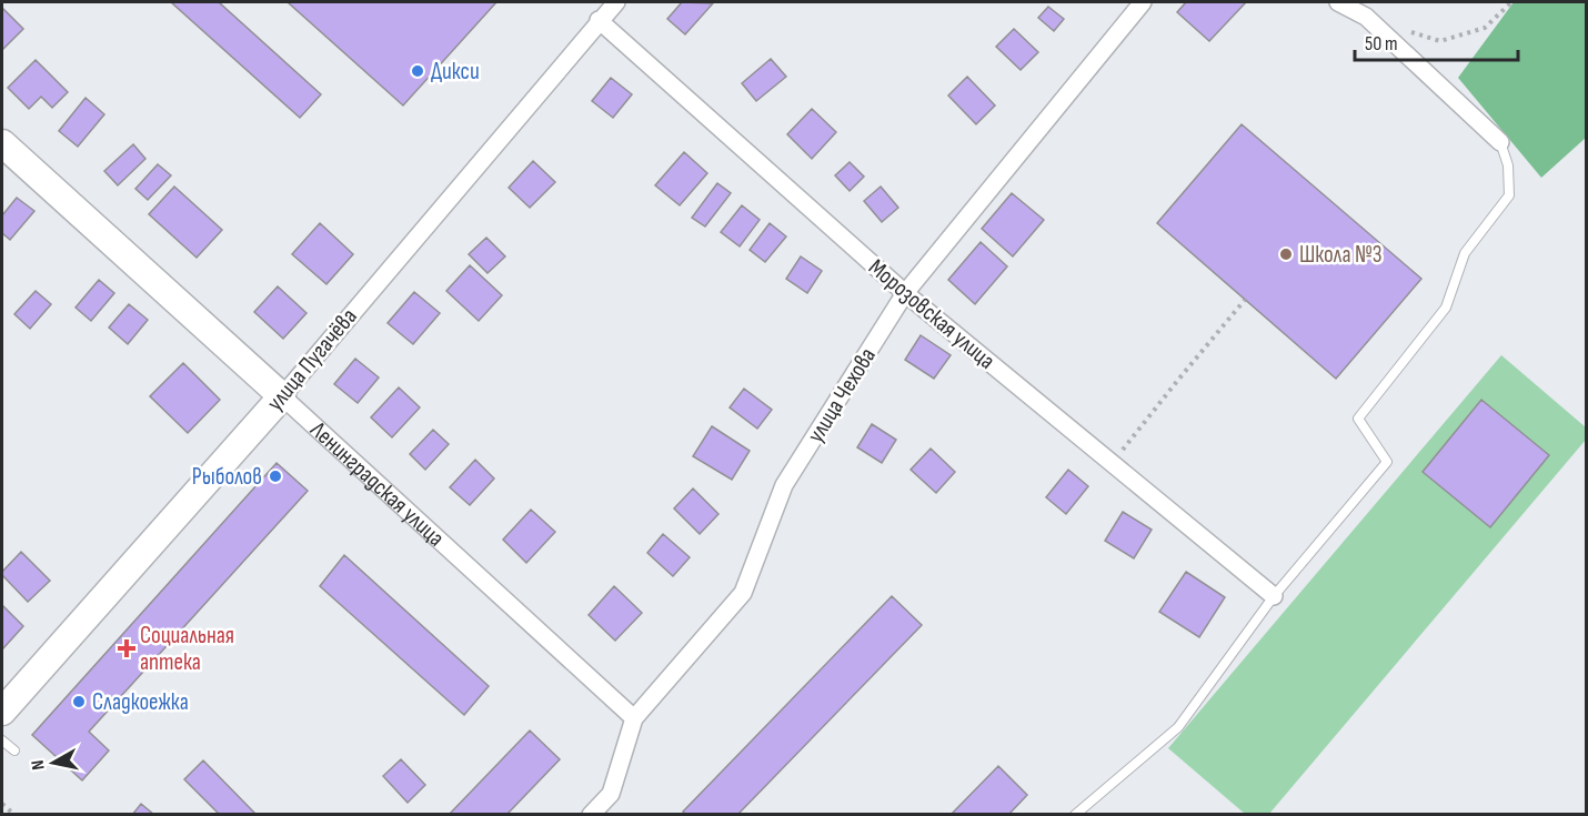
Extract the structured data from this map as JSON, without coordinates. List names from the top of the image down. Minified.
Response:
{"streets":{"main road":["улица Пугачёва","Ленинградская улица"],"street":["Морозовская улица","улица Чехова"]},"crossings":[["Морозовская улица","улица Пугачёва"],["Морозовская улица","улица Чехова"],["улица Пугачёва","Ленинградская улица"],["улица Чехова","Ленинградская улица"]],"places":{"other":["Дикси","Школа №3","Рыболов","Сладкоежка"],"health":["Социальная аптека"]},"scale_bar":"50 m","north":"left"}
